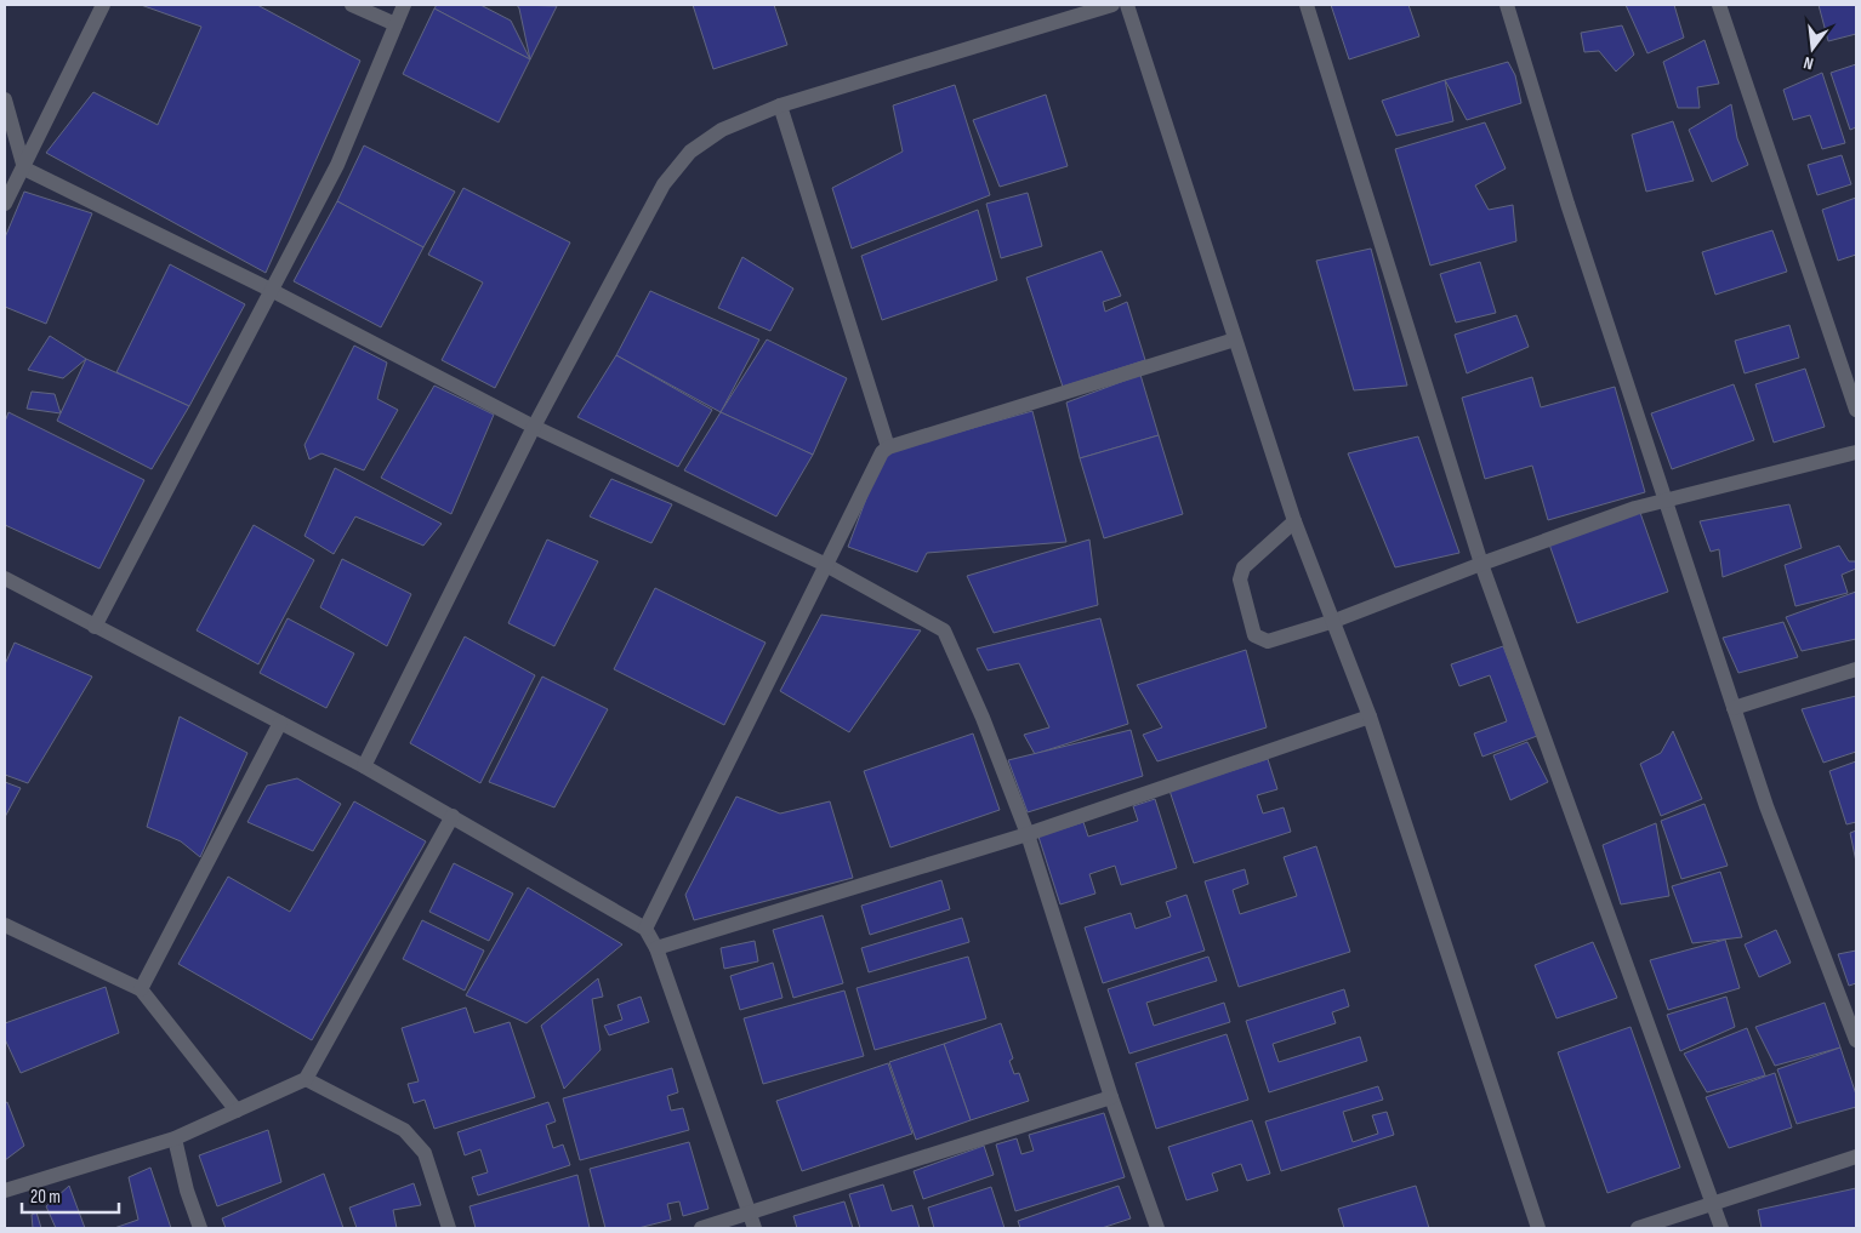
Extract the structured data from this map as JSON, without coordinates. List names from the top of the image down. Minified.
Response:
{"scale_bar":"20 m","north":"bottom"}
